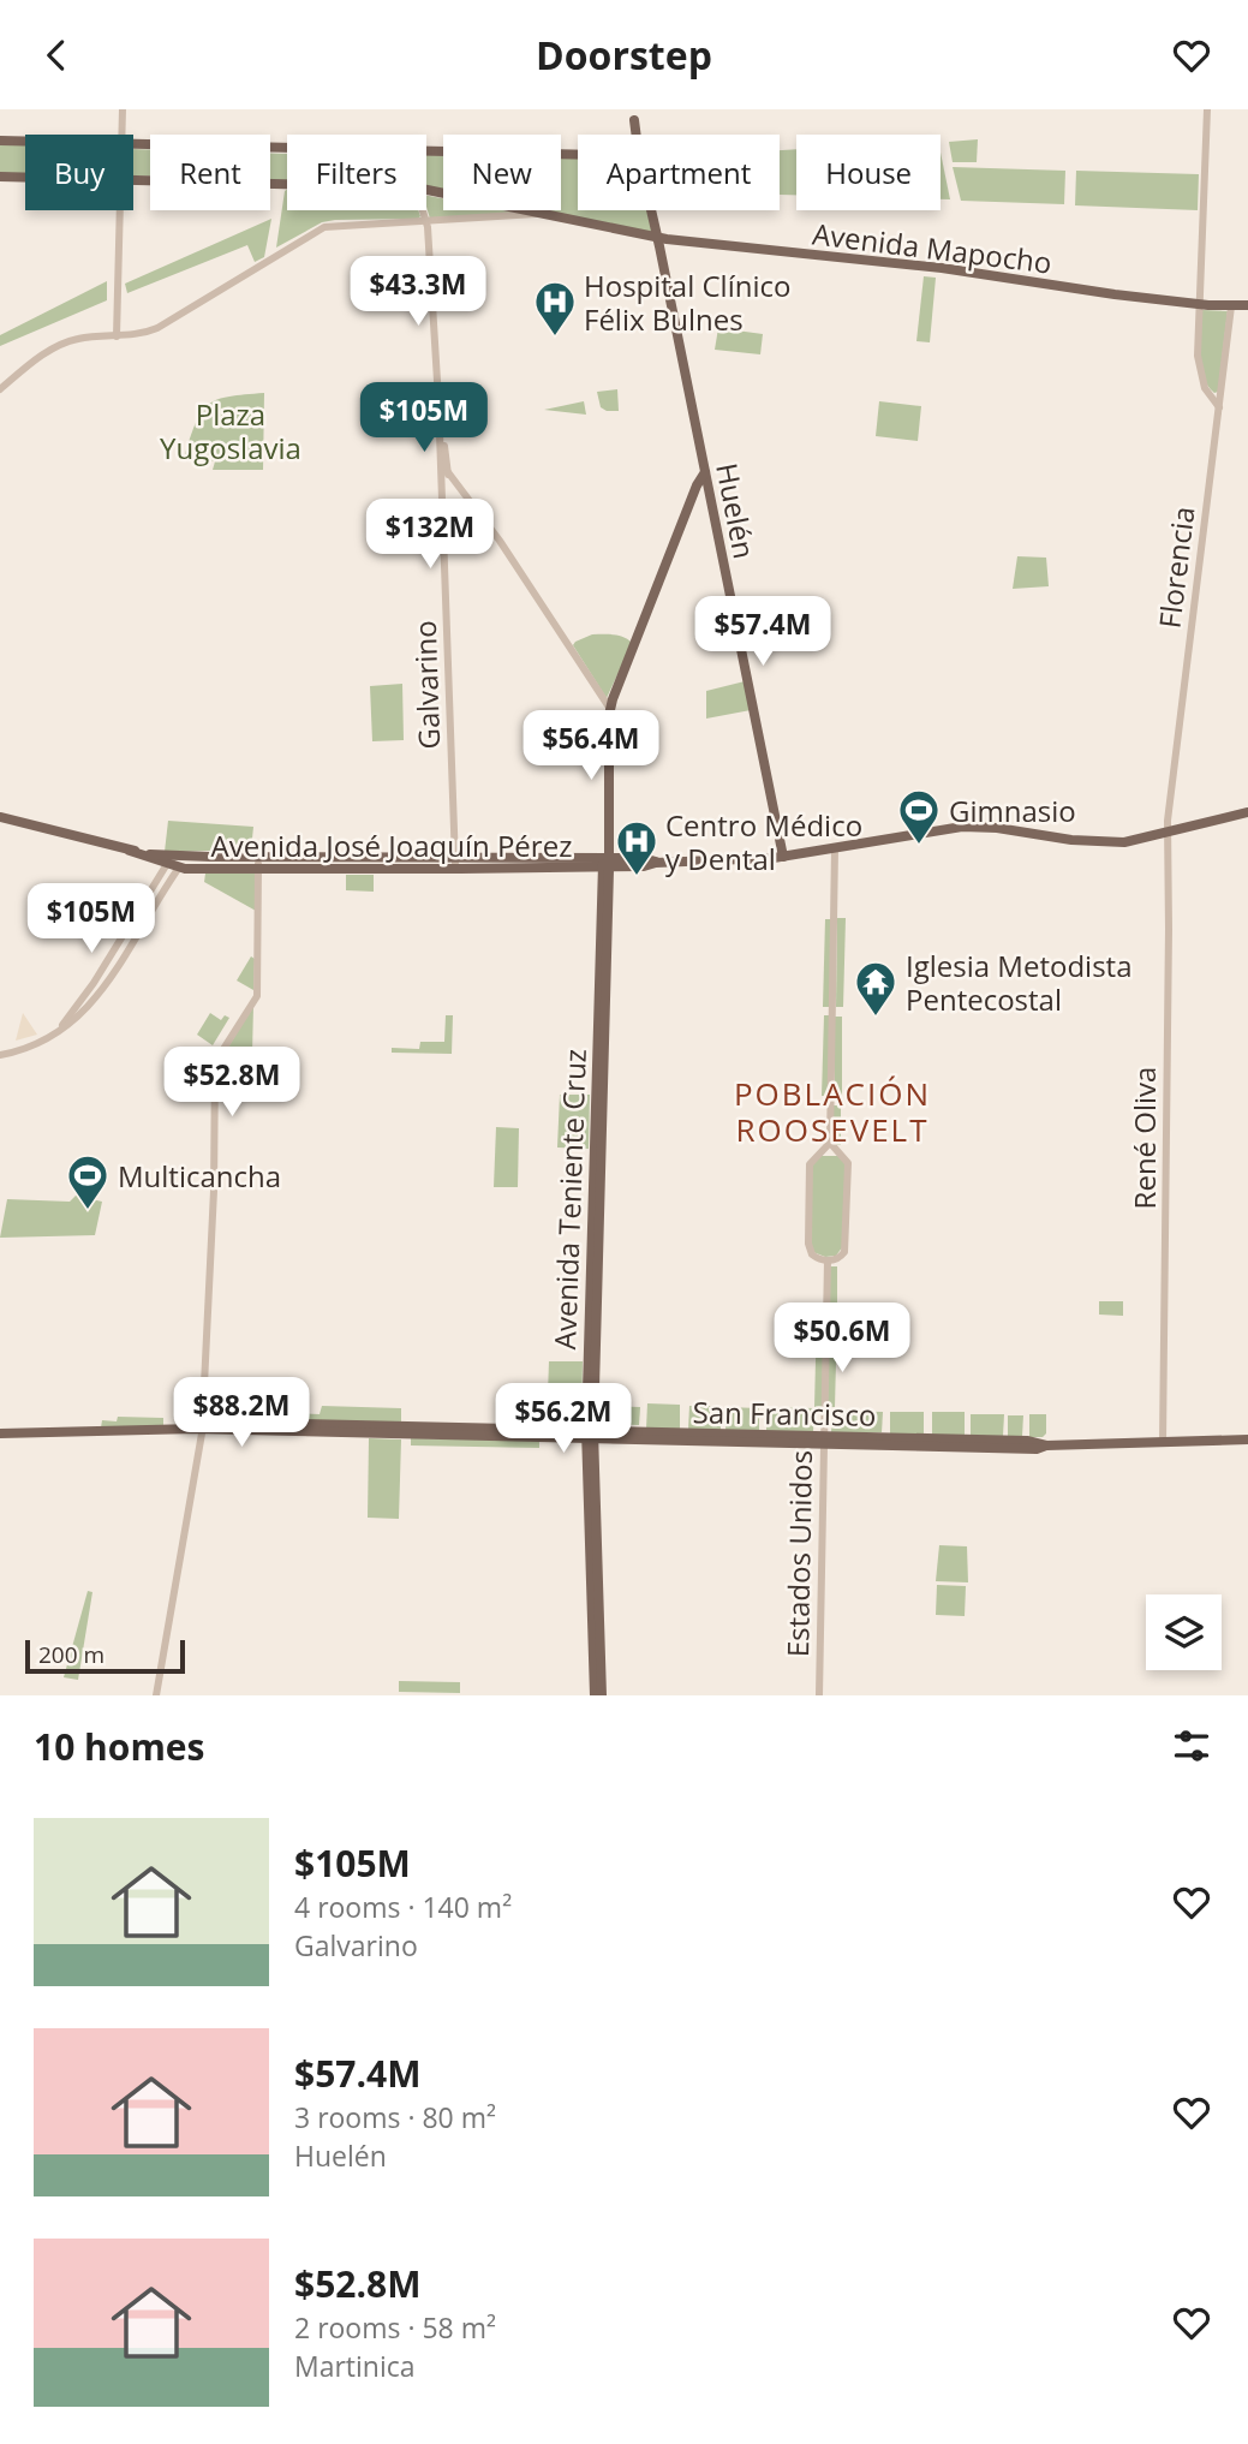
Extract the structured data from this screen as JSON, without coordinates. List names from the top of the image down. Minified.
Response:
{"streets":{"main road":["Avenida Mapocho","Huelén","Avenida José Joaquín Pérez","Avenida Teniente Cruz","San Francisco"],"street":["Florencia","Galvarino","René Oliva","Estados Unidos"]},"crossings":[["Avenida Mapocho","Huelén"],["Avenida Mapocho","Florencia"],["Huelén","Avenida José Joaquín Pérez"],["Huelén","Avenida Teniente Cruz"],["Florencia","Avenida José Joaquín Pérez"],["Florencia","René Oliva"],["Galvarino","Avenida José Joaquín Pérez"],["Avenida José Joaquín Pérez","René Oliva"],["Avenida José Joaquín Pérez","Avenida Teniente Cruz"],["René Oliva","San Francisco"],["Avenida Teniente Cruz","San Francisco"],["San Francisco","Estados Unidos"]],"districts":["POBLACIÓN ROOSEVELT"],"parks":["Plaza Yugoslavia"],"places":{"hospital":["Hospital Clínico Félix Bulnes","Centro Médico y Dental"],"sports":["Gimnasio","Multicancha"],"temple":["Iglesia Metodista Pentecostal"]},"scale_bar":"200 m","page":{"header":"Doorstep","chip":["Buy","Rent","Filters","New","Apartment","House"],"price":["$43.3M","$105M","$132M","$57.4M","$56.4M","$105M","$52.8M","$50.6M","$88.2M","$56.2M"],"scale":"200 m","heading":"10 homes","list":[{"name":"$105M","note":"4 rooms · 140 m² · Galvarino"},{"name":"$57.4M","note":"3 rooms · 80 m² · Huelén"},{"name":"$52.8M","note":"2 rooms · 58 m² · Martinica"}]}}
